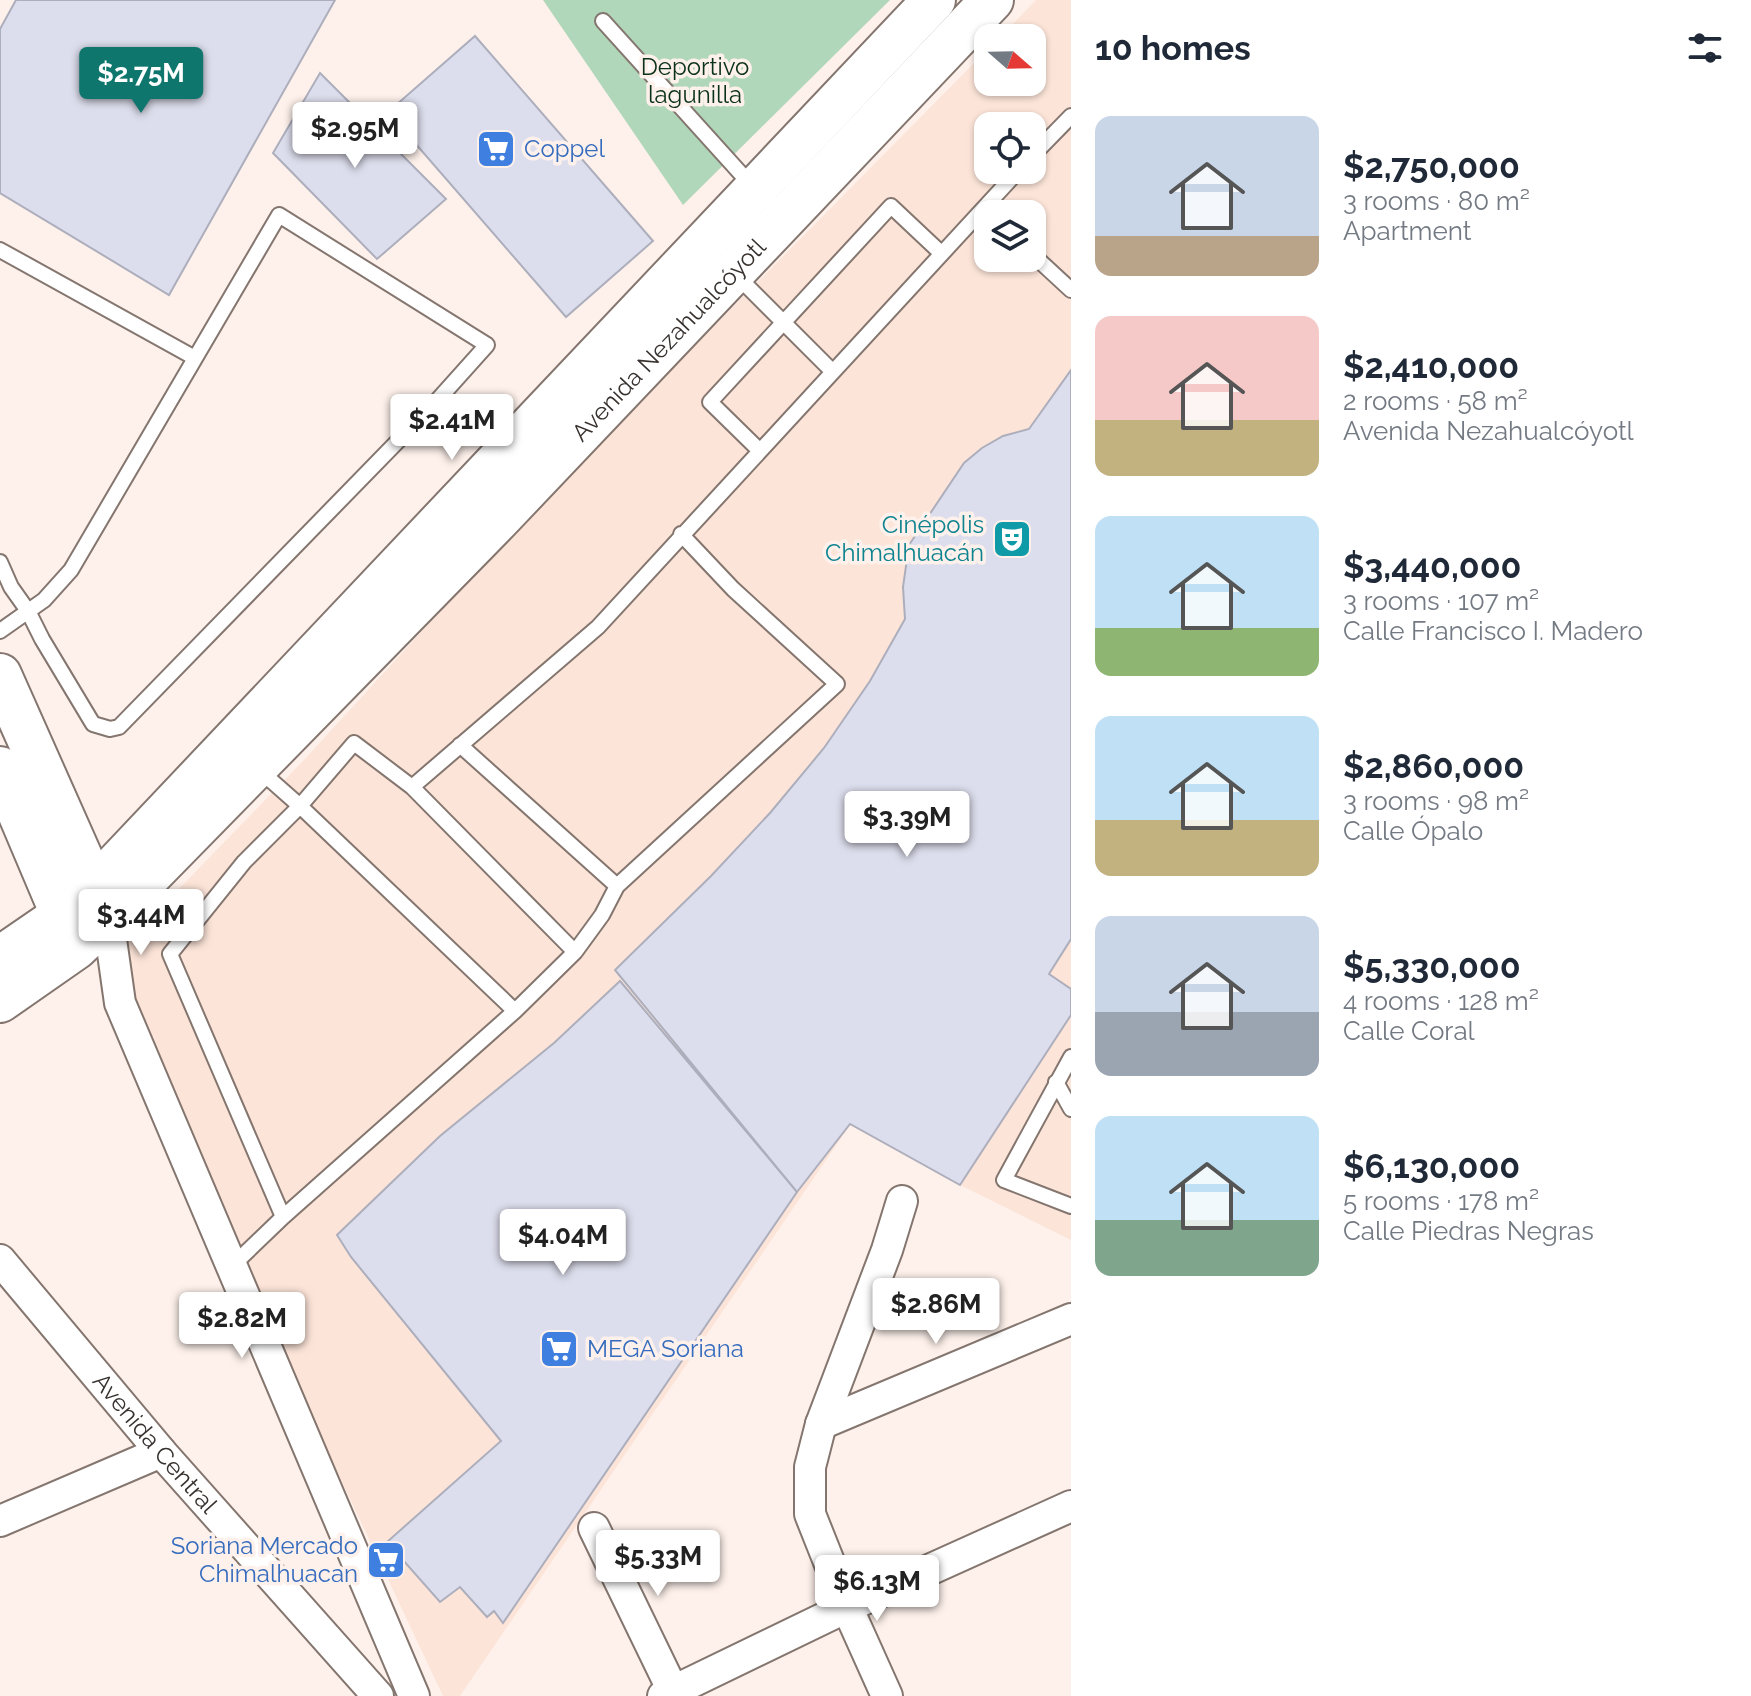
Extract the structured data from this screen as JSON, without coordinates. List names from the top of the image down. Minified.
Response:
{"streets":{"main road":["Avenida Nezahualcóyotl"],"street":["Avenida Central"]},"parks":["Deportivo lagunilla"],"places":{"supermarket":["Coppel","MEGA Soriana","Soriana Mercado Chimalhuacan"],"theatre":["Cinépolis Chimalhuacán"]},"north":"right","page":{"heading":"10 homes","price":["$2.75M","$2.95M","$2.41M","$3.39M","$3.44M","$4.04M","$2.86M","$2.82M","$5.33M","$6.13M"],"list":[{"name":"$2,750,000","note":"3 rooms · 80 m² · Apartment"},{"name":"$2,410,000","note":"2 rooms · 58 m² · Avenida Nezahualcóyotl"},{"name":"$3,440,000","note":"3 rooms · 107 m² · Calle Francisco I. Madero"},{"name":"$2,860,000","note":"3 rooms · 98 m² · Calle Ópalo"},{"name":"$5,330,000","note":"4 rooms · 128 m² · Calle Coral"},{"name":"$6,130,000","note":"5 rooms · 178 m² · Calle Piedras Negras"}]}}
